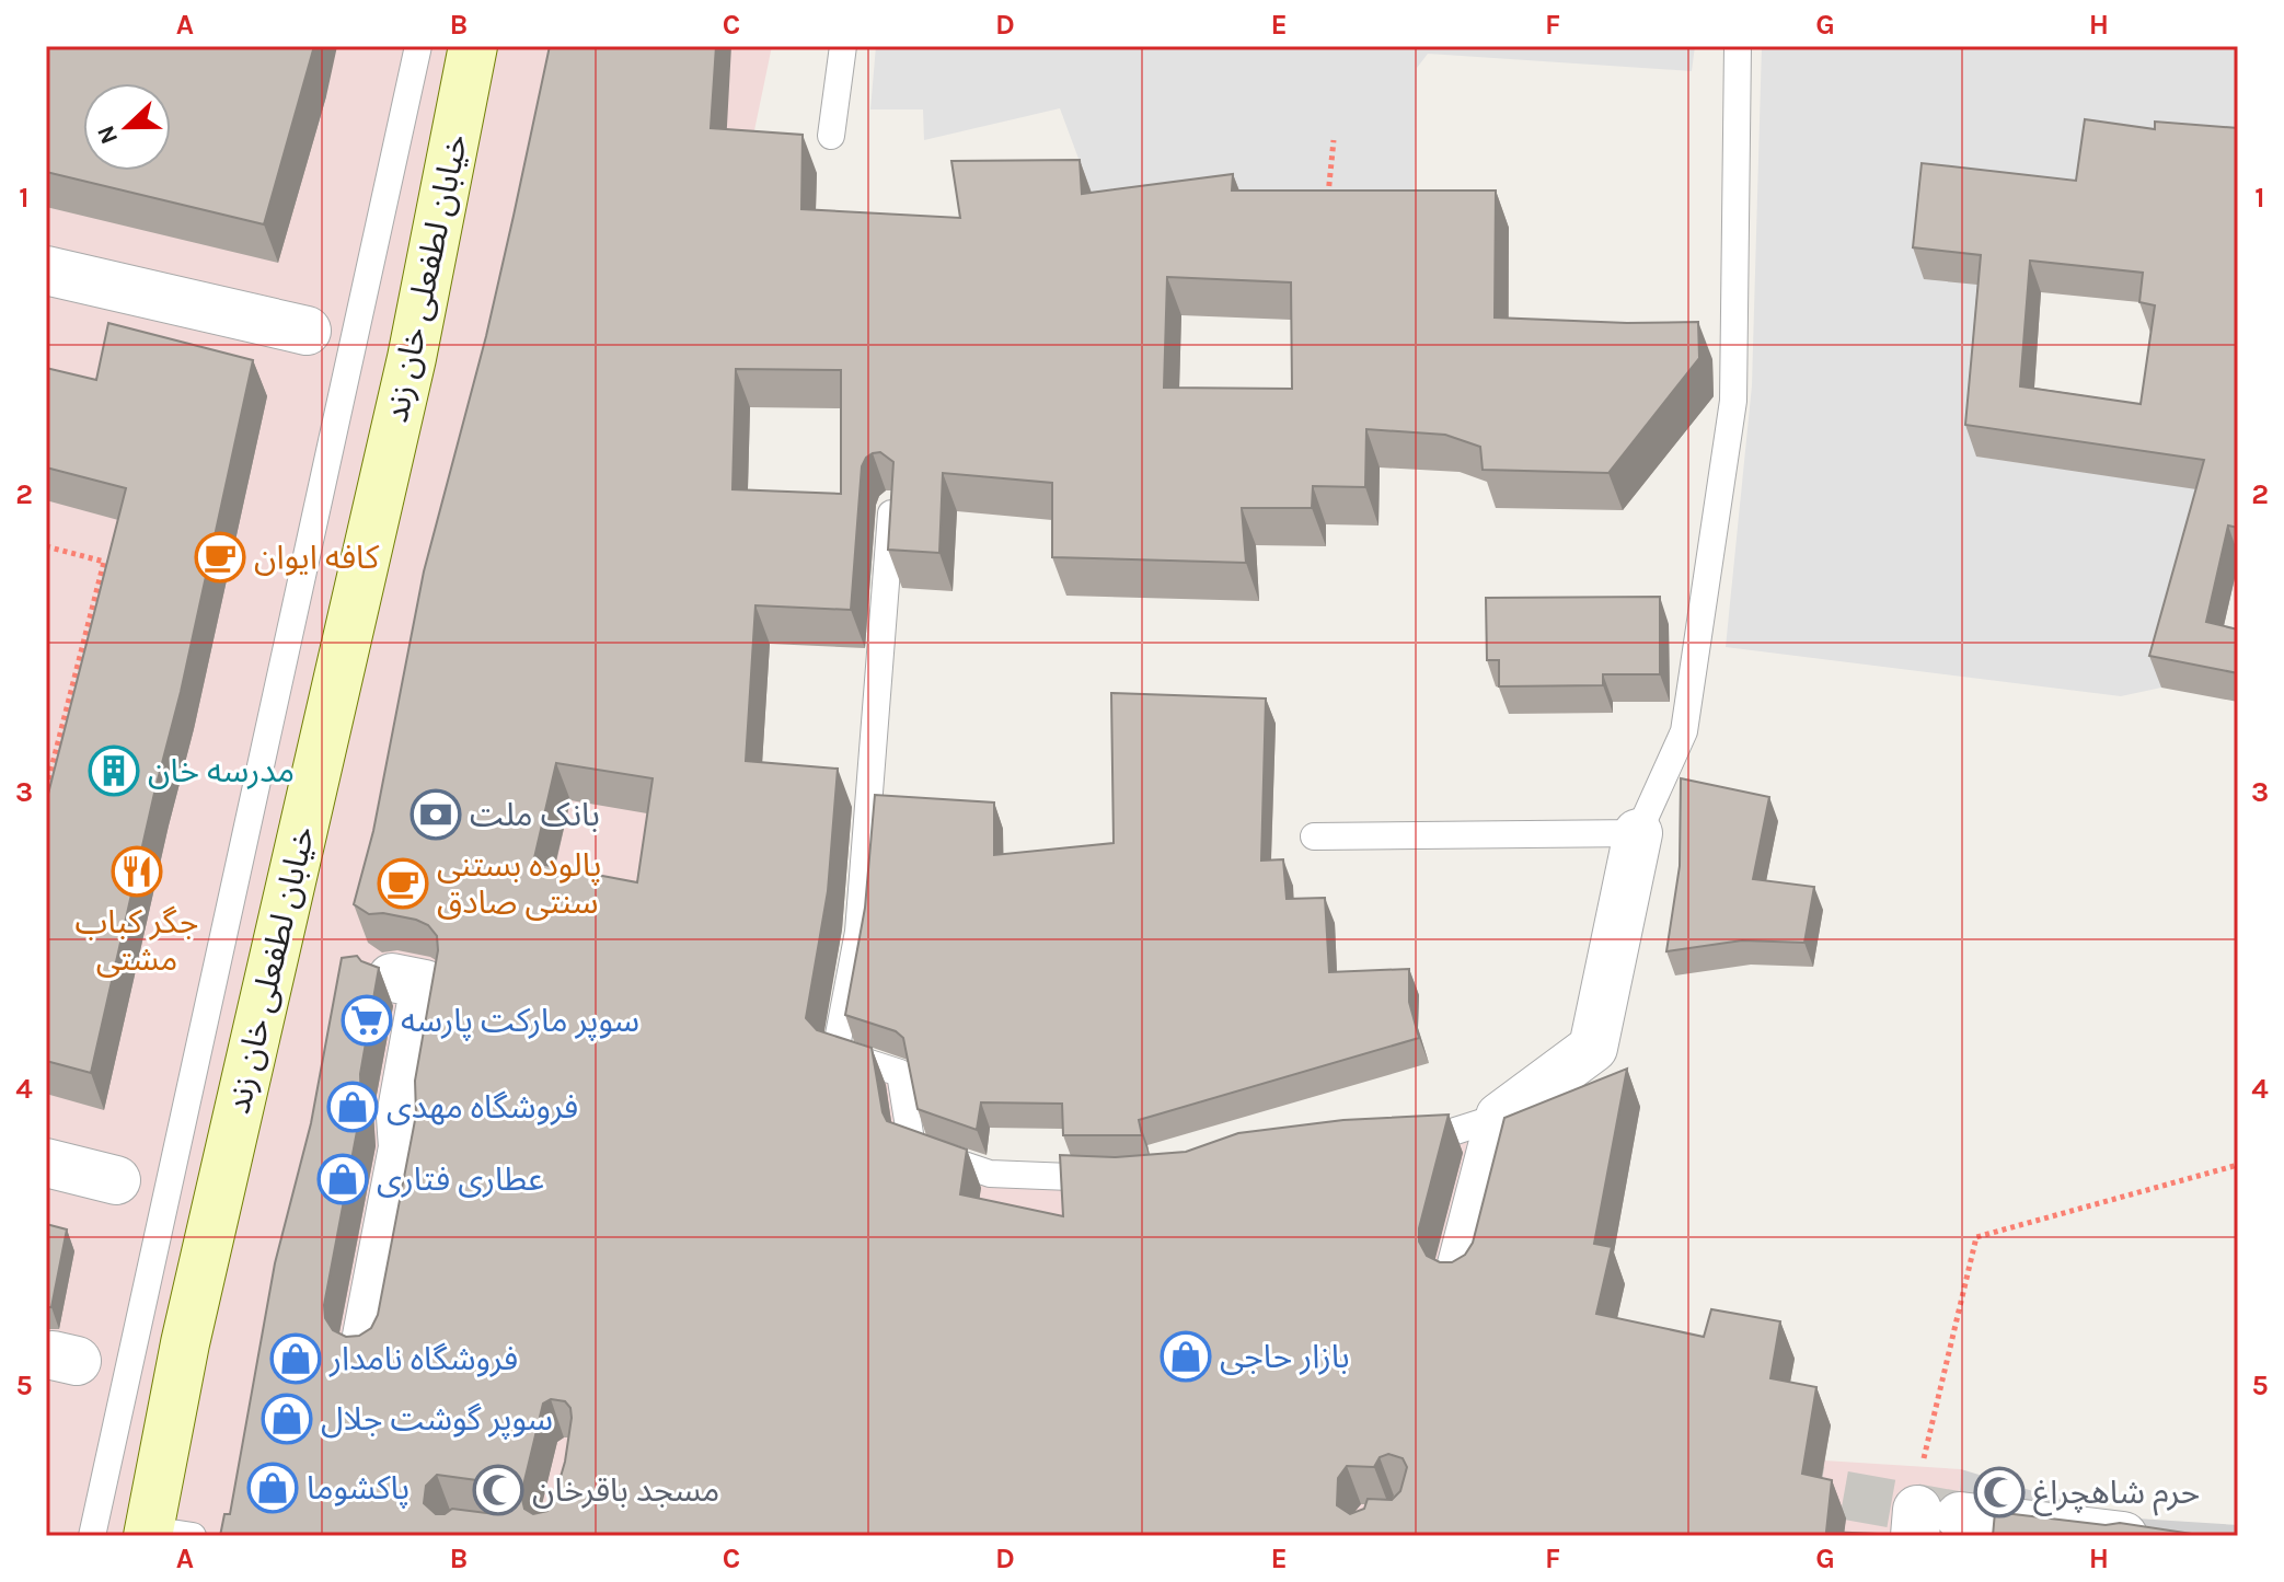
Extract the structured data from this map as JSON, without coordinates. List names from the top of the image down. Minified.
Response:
{"streets":{"street":["خیابان لطفعلی خان زند"]},"places":{"cafe":["کافه ایوان","پالوده بستنی سنتی صادق"],"building":["مدرسه خان"],"bank":["بانک ملت"],"restaurant":["جگر کباب مشتی"],"supermarket":["سوپر مارکت پارسه"],"shop":["فروشگاه مهدی","عطاری فتاری","بازار حاجی","فروشگاه نامدار","سوپر گوشت جلال","پاکشوما"],"mosque":["مسجد باقرخان","حرم شاهچراغ"]},"north":"left","grid":{"columns":["A","B","C","D","E","F","G","H"],"rows":["1","2","3","4","5"]}}
